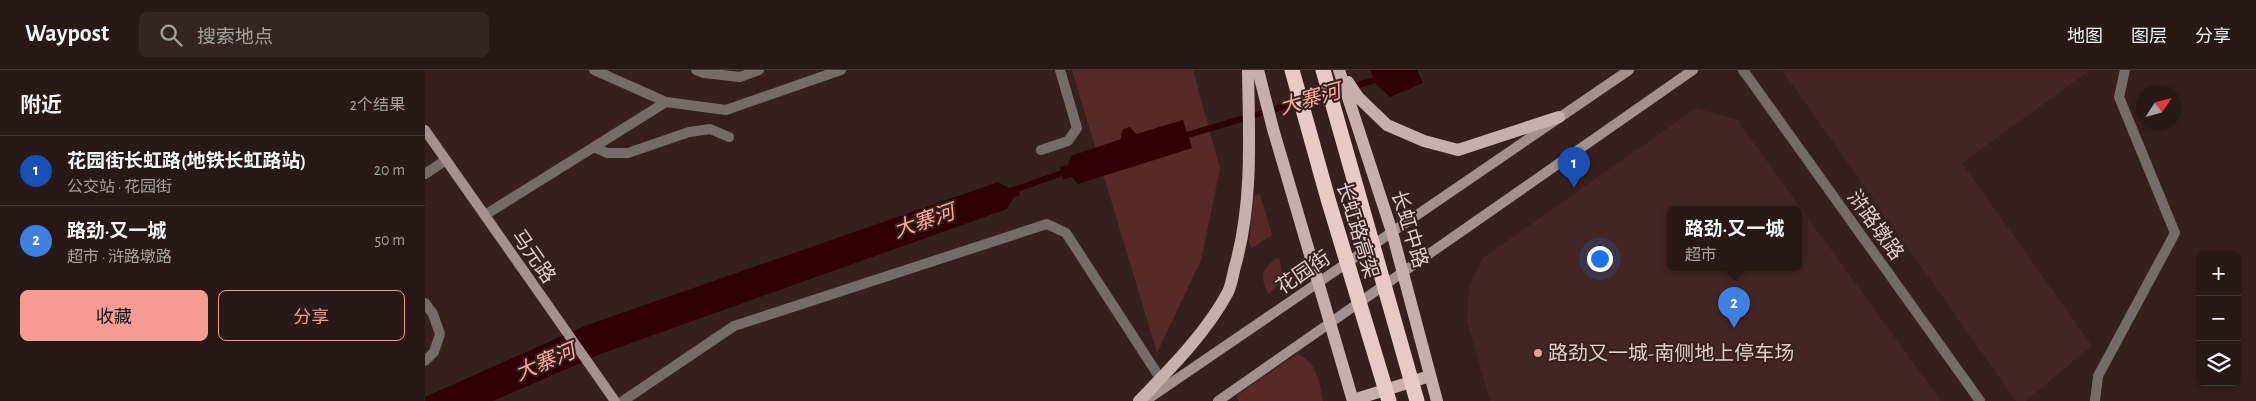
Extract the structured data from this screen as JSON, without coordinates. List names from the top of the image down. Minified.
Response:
{"streets":{"highway":["长虹路高架"],"main road":["长虹中路","马元路","花园街"],"street":["浒路墩路"]},"crossings":[["长虹中路","花园街"]],"water":["大寨河"],"places":["路劲又一城-南侧地上停车场"],"north":"top right","page":{"header":"Waypost","search":"搜索地点","nav":["地图","图层","分享"],"heading":["附近","2个结果"],"list":[{"mark":"1","name":"花园街长虹路(地铁长虹路站)","note":"公交站 · 花园街","value":"20 m"},{"mark":"2","name":"路劲·又一城","note":"超市 · 浒路墩路","value":"50 m"}],"pins":["1","2"],"popup":["路劲·又一城","超市"],"map_buttons":["+","−"],"buttons":["收藏","分享"]}}
